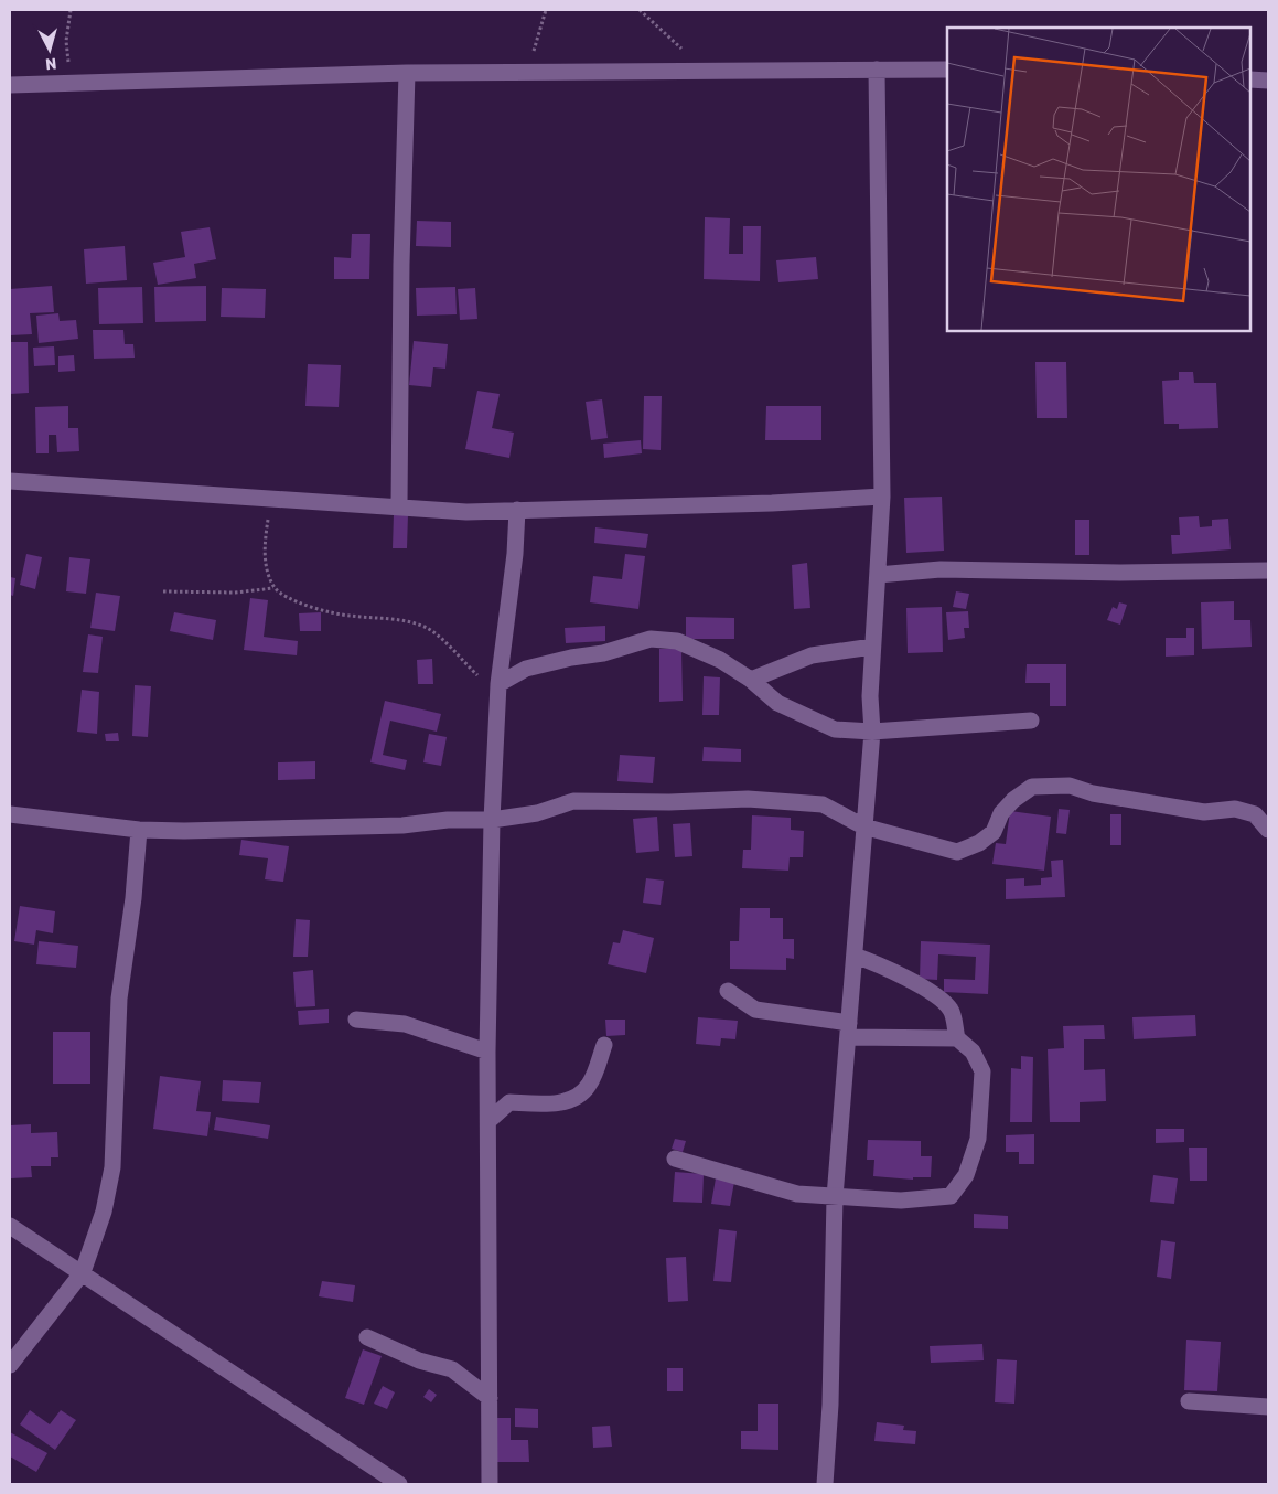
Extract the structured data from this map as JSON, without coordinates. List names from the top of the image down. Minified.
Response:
{"north":"bottom"}
